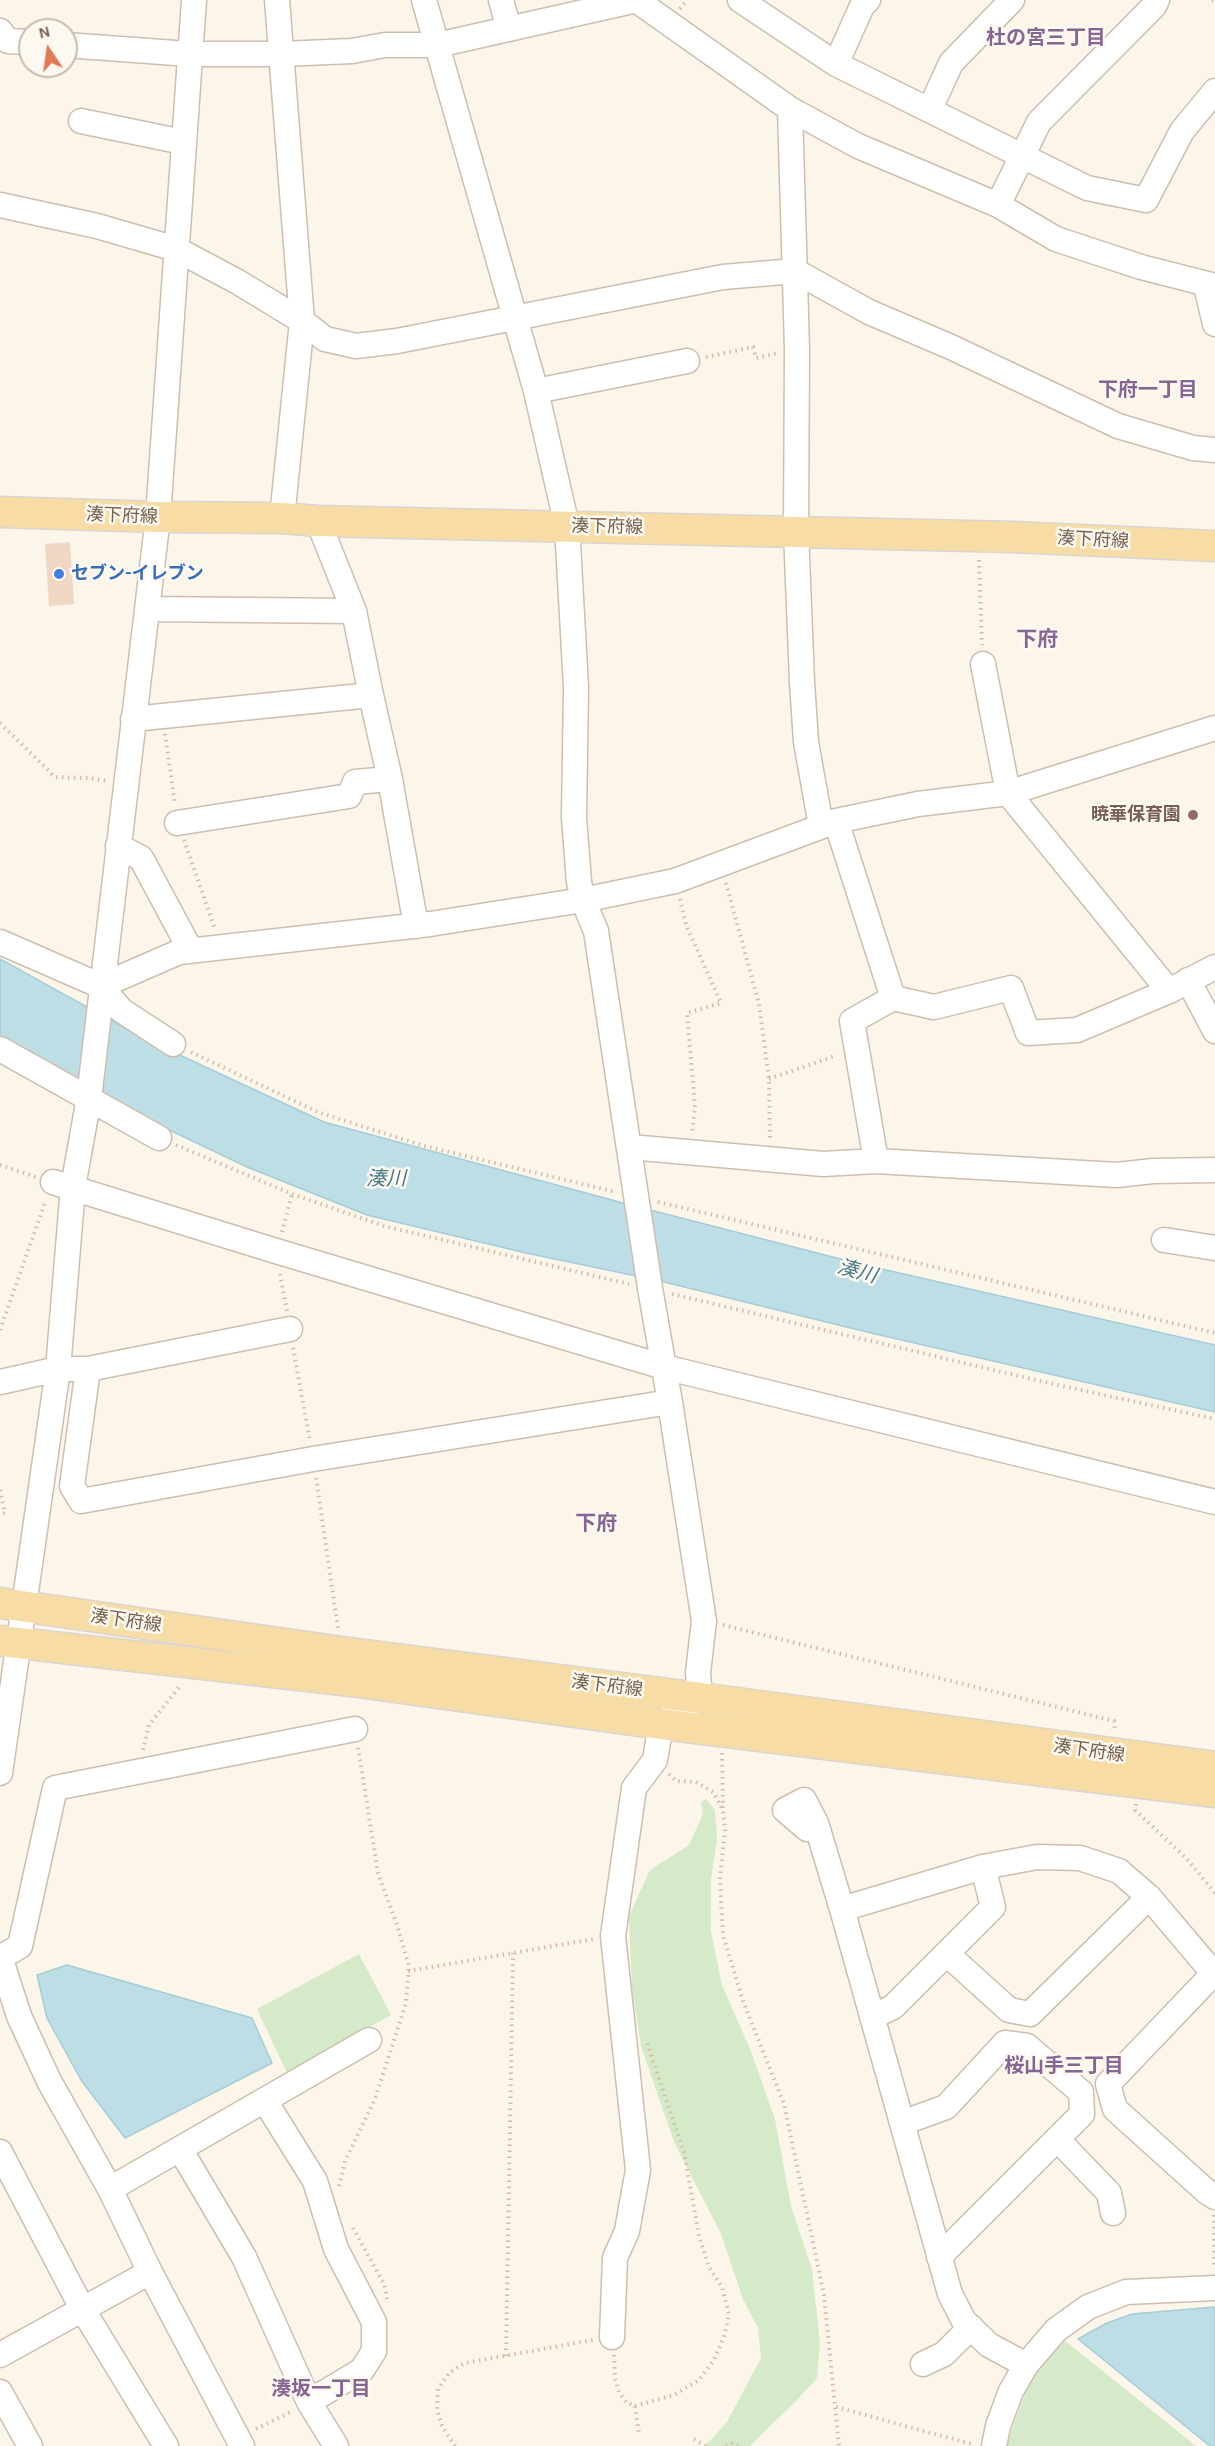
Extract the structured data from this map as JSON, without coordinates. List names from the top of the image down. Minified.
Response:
{"streets":{"main road":["湊下府線"]},"districts":["杜の宮三丁目","下府一丁目","下府","下府","桜山手三丁目","湊坂一丁目"],"water":["湊川"],"places":["セブン-イレブン","暁華保育園"],"north":"top"}
